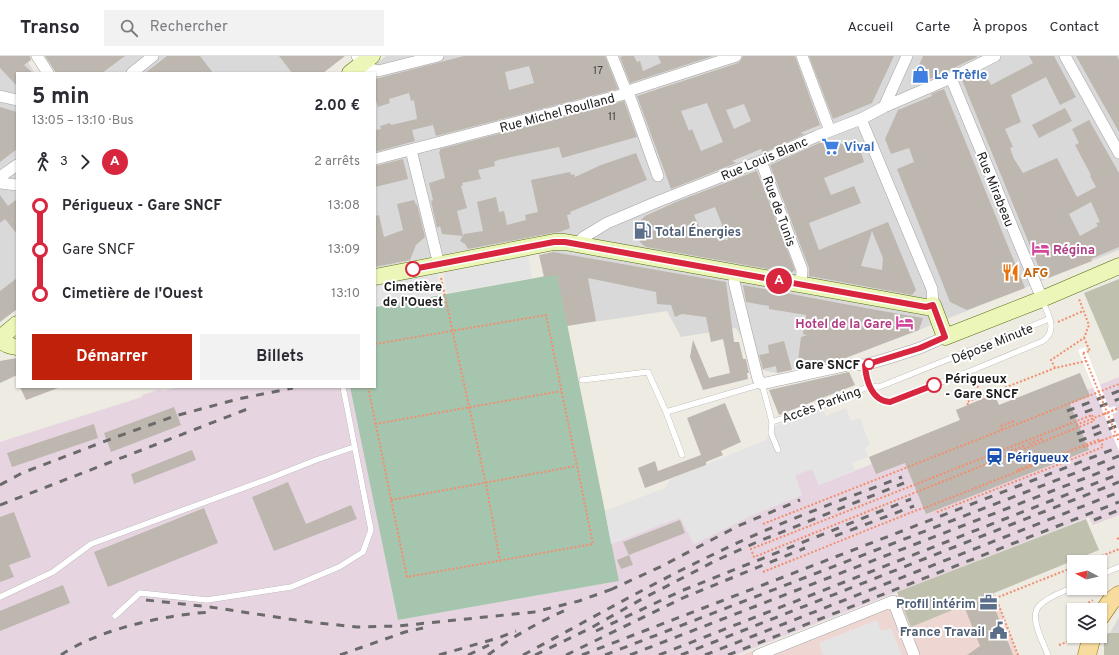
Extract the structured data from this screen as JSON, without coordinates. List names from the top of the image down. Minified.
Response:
{"streets":{"street":["Rue Michel Roulland","Rue Louis Blanc","Rue Mirabeau","Rue de Tunis"],"lane":["Dépose Minute","Accès Parking"]},"crossings":[["Rue Louis Blanc","Rue Mirabeau"],["Rue Louis Blanc","Rue de Tunis"],["Rue Mirabeau","Dépose Minute"],["Dépose Minute","Accès Parking"]],"places":{"shop":["Le Trèfle"],"supermarket":["Vival"],"fuel station":["Total Énergies"],"hotel":["Régina","Hotel de la Gare"],"other":["Cimetière de l'Ouest","Gare SNCF","Périgueux - Gare SNCF"],"restaurant":["AFG"],"station":["Périgueux"],"office":["Profil intérim"],"public building":["France Travail"]},"lines":["bus line A"],"house_numbers":["17","11"],"north":"left","page":{"header":"Transo","search":"Rechercher","nav":["Accueil","Carte","À propos","Contact"],"on_map":"A","heading":["5 min","13:05 – 13:10 · Bus","2.00 €"],"legs":["3","A","2 arrêts"],"list":[{"name":"Périgueux - Gare SNCF","value":"13:08"},{"name":"Gare SNCF","value":"13:09"},{"name":"Cimetière de l'Ouest","value":"13:10"}],"buttons":["Démarrer","Billets"]}}
